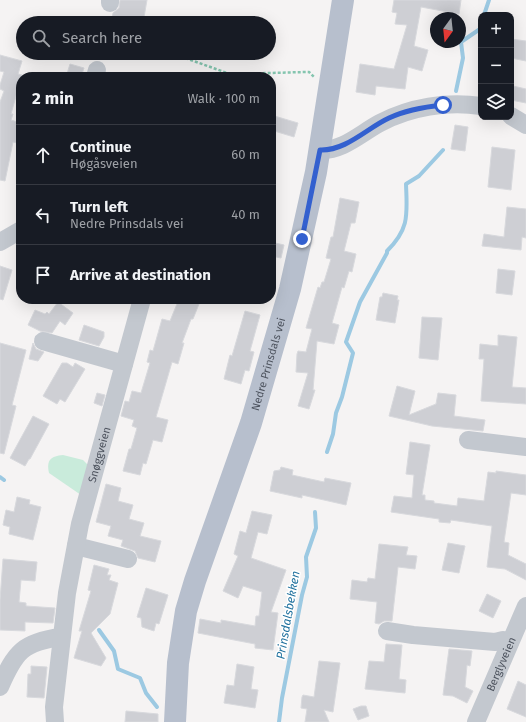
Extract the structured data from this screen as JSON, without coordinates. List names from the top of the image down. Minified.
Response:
{"streets":{"main road":["Nedre Prinsdals vei"],"street":["Snøggveien","Berglyveien"]},"water":["Prinsdalsbekken"],"north":"bottom","page":{"map_buttons":["+","−"],"search":"Search here","heading":["2 min","Walk · 100 m"],"list":[["Continue","Høgåsveien","60 m"],["Turn left","Nedre Prinsdals vei","40 m"],"Arrive at destination"]}}
